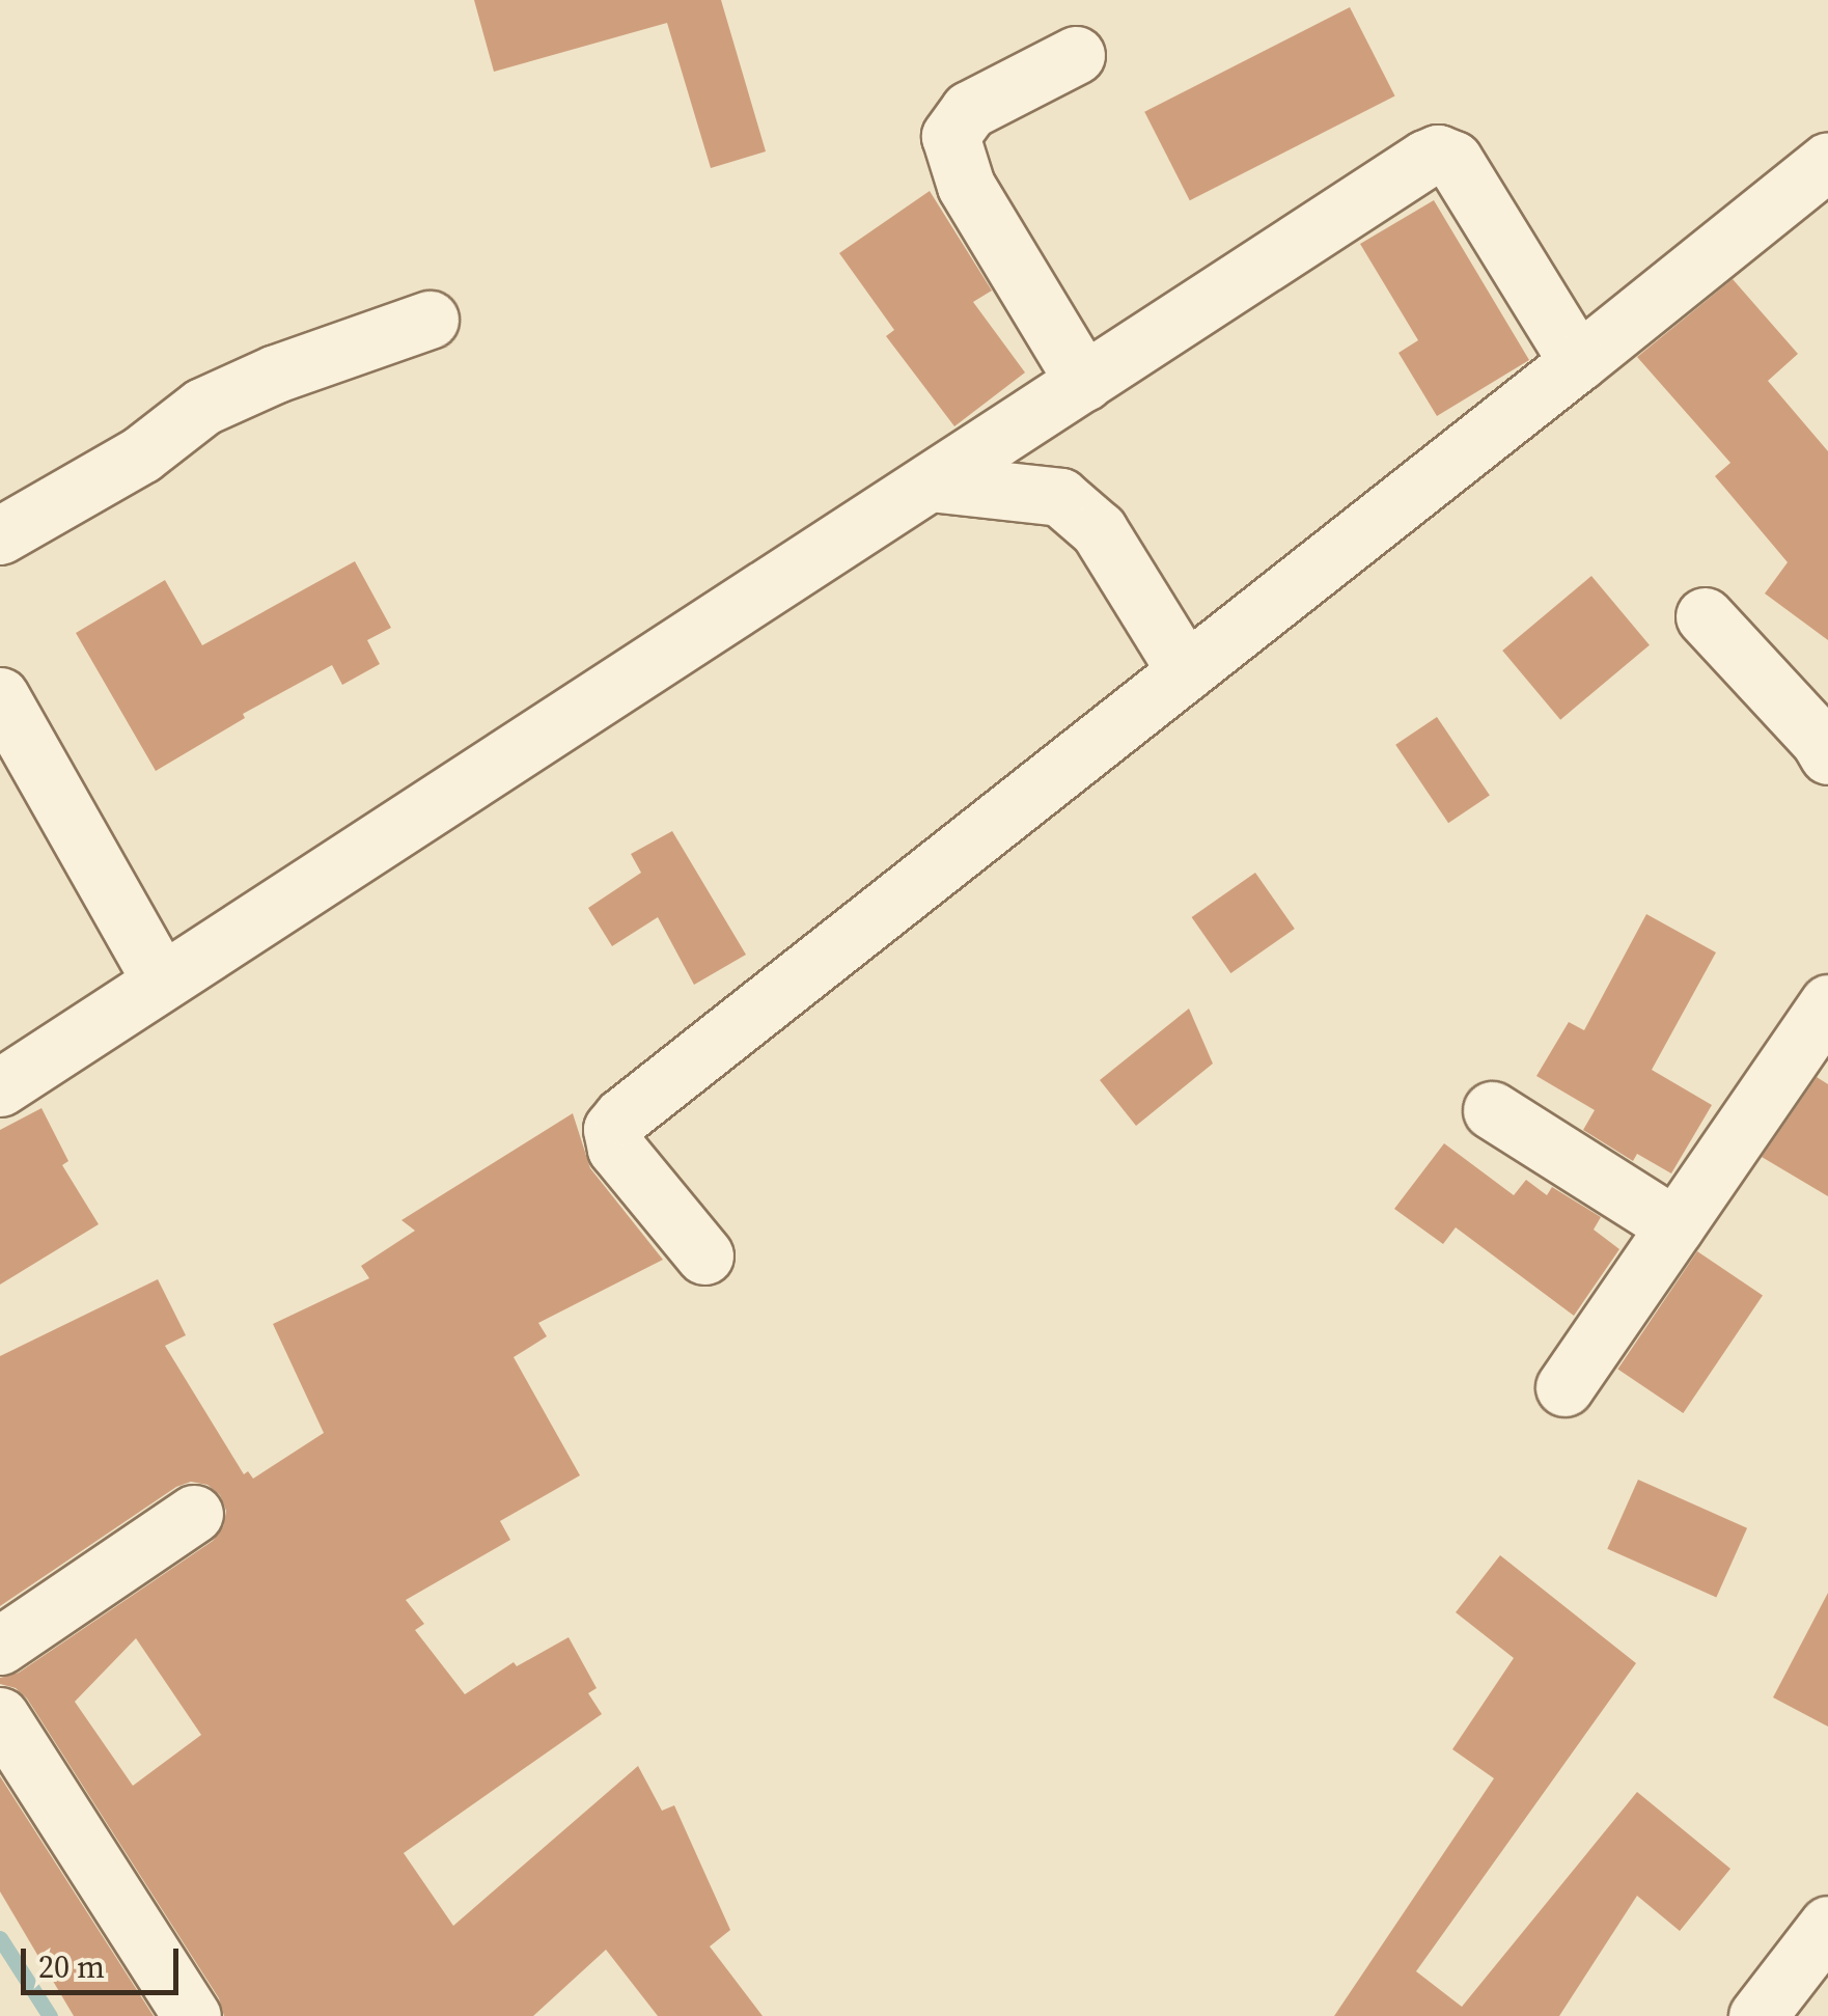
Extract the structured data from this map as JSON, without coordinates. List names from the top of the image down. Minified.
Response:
{"scale_bar":"20 m"}
